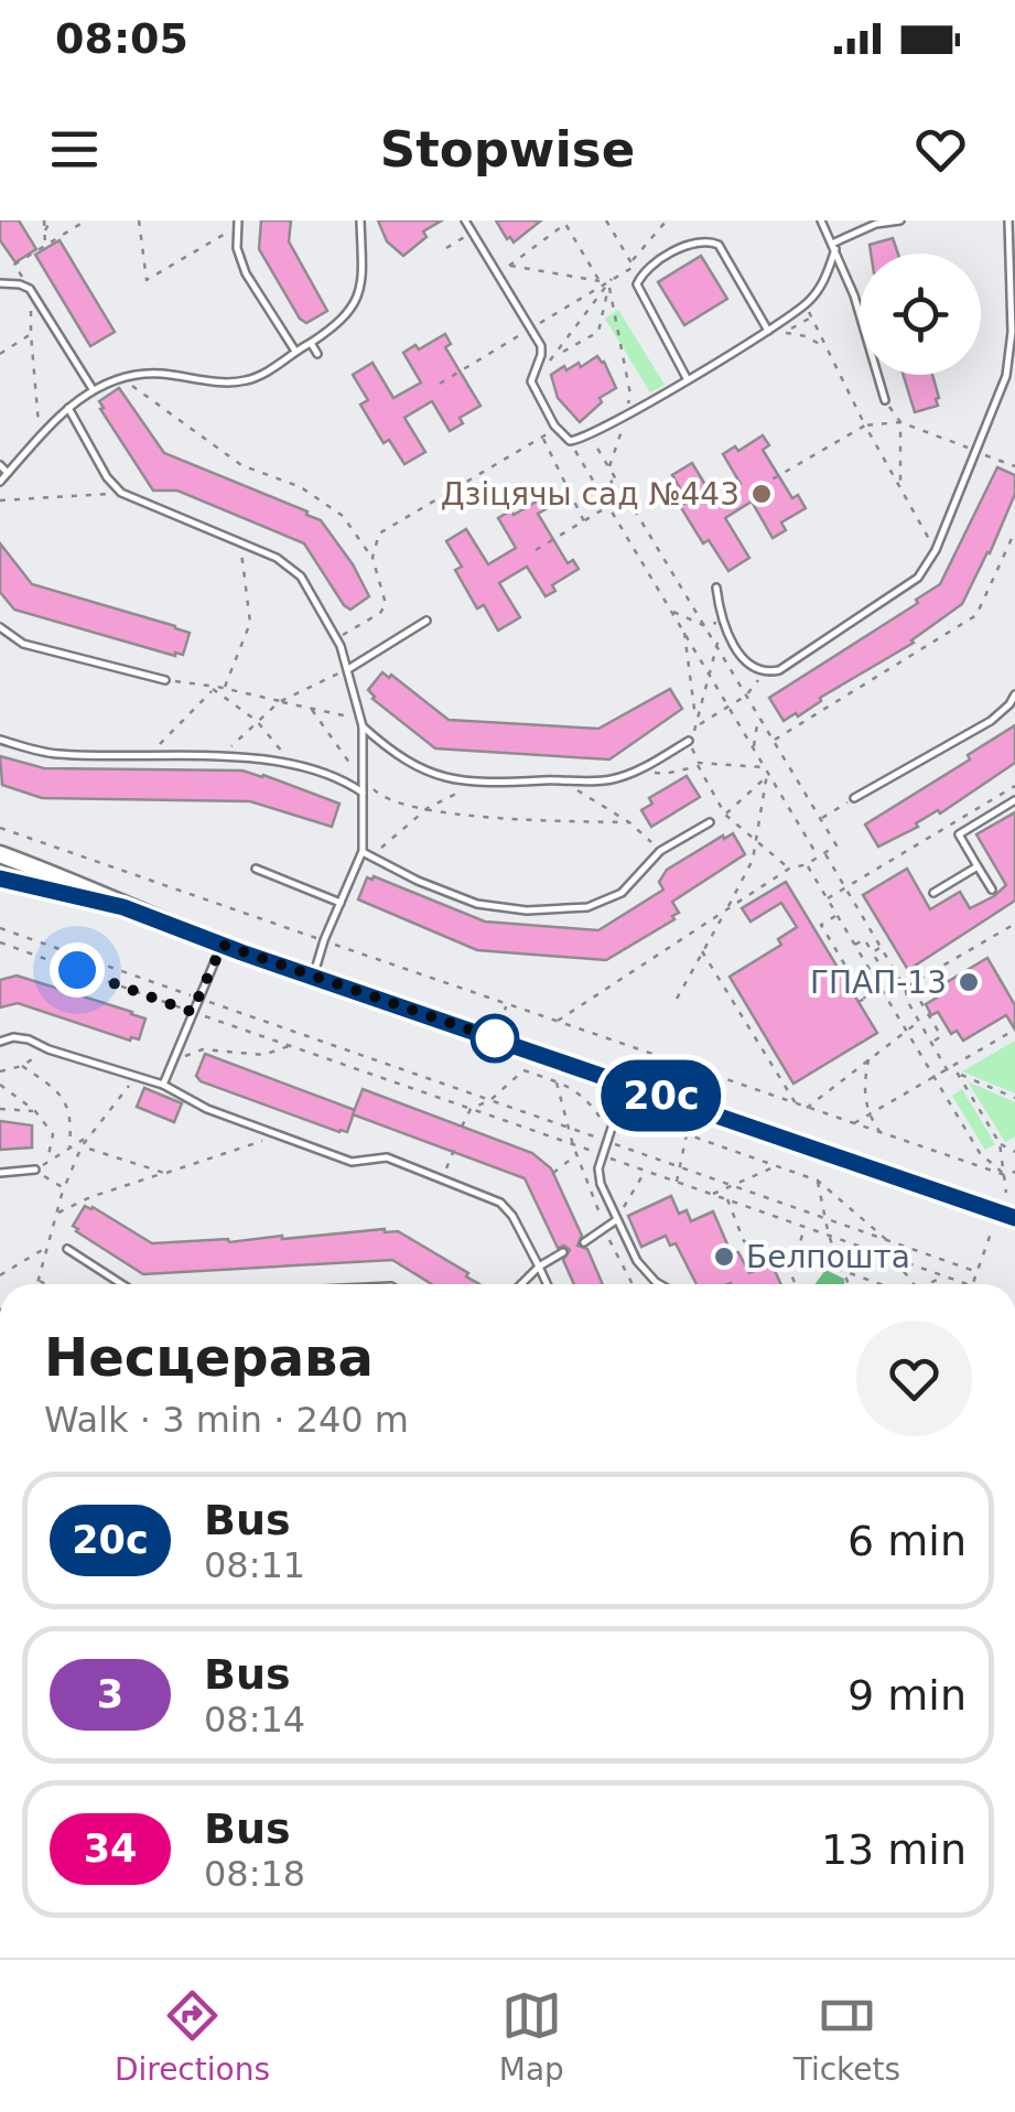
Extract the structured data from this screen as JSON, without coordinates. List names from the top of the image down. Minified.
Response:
{"places":["Дзіцячы сад №443","ГПАП-13","Белпошта"],"lines":["bus line 20с"],"page":{"status":"08:05","header":"Stopwise","on_map":"20с","heading":["Несцерава","Walk · 3 min · 240 m"],"list":[{"mark":"20с","name":"Bus","note":"08:11","value":"6 min"},{"mark":"3","name":"Bus","note":"08:14","value":"9 min"},{"mark":"34","name":"Bus","note":"08:18","value":"13 min"}],"tabs":["Directions","Map","Tickets"]}}
